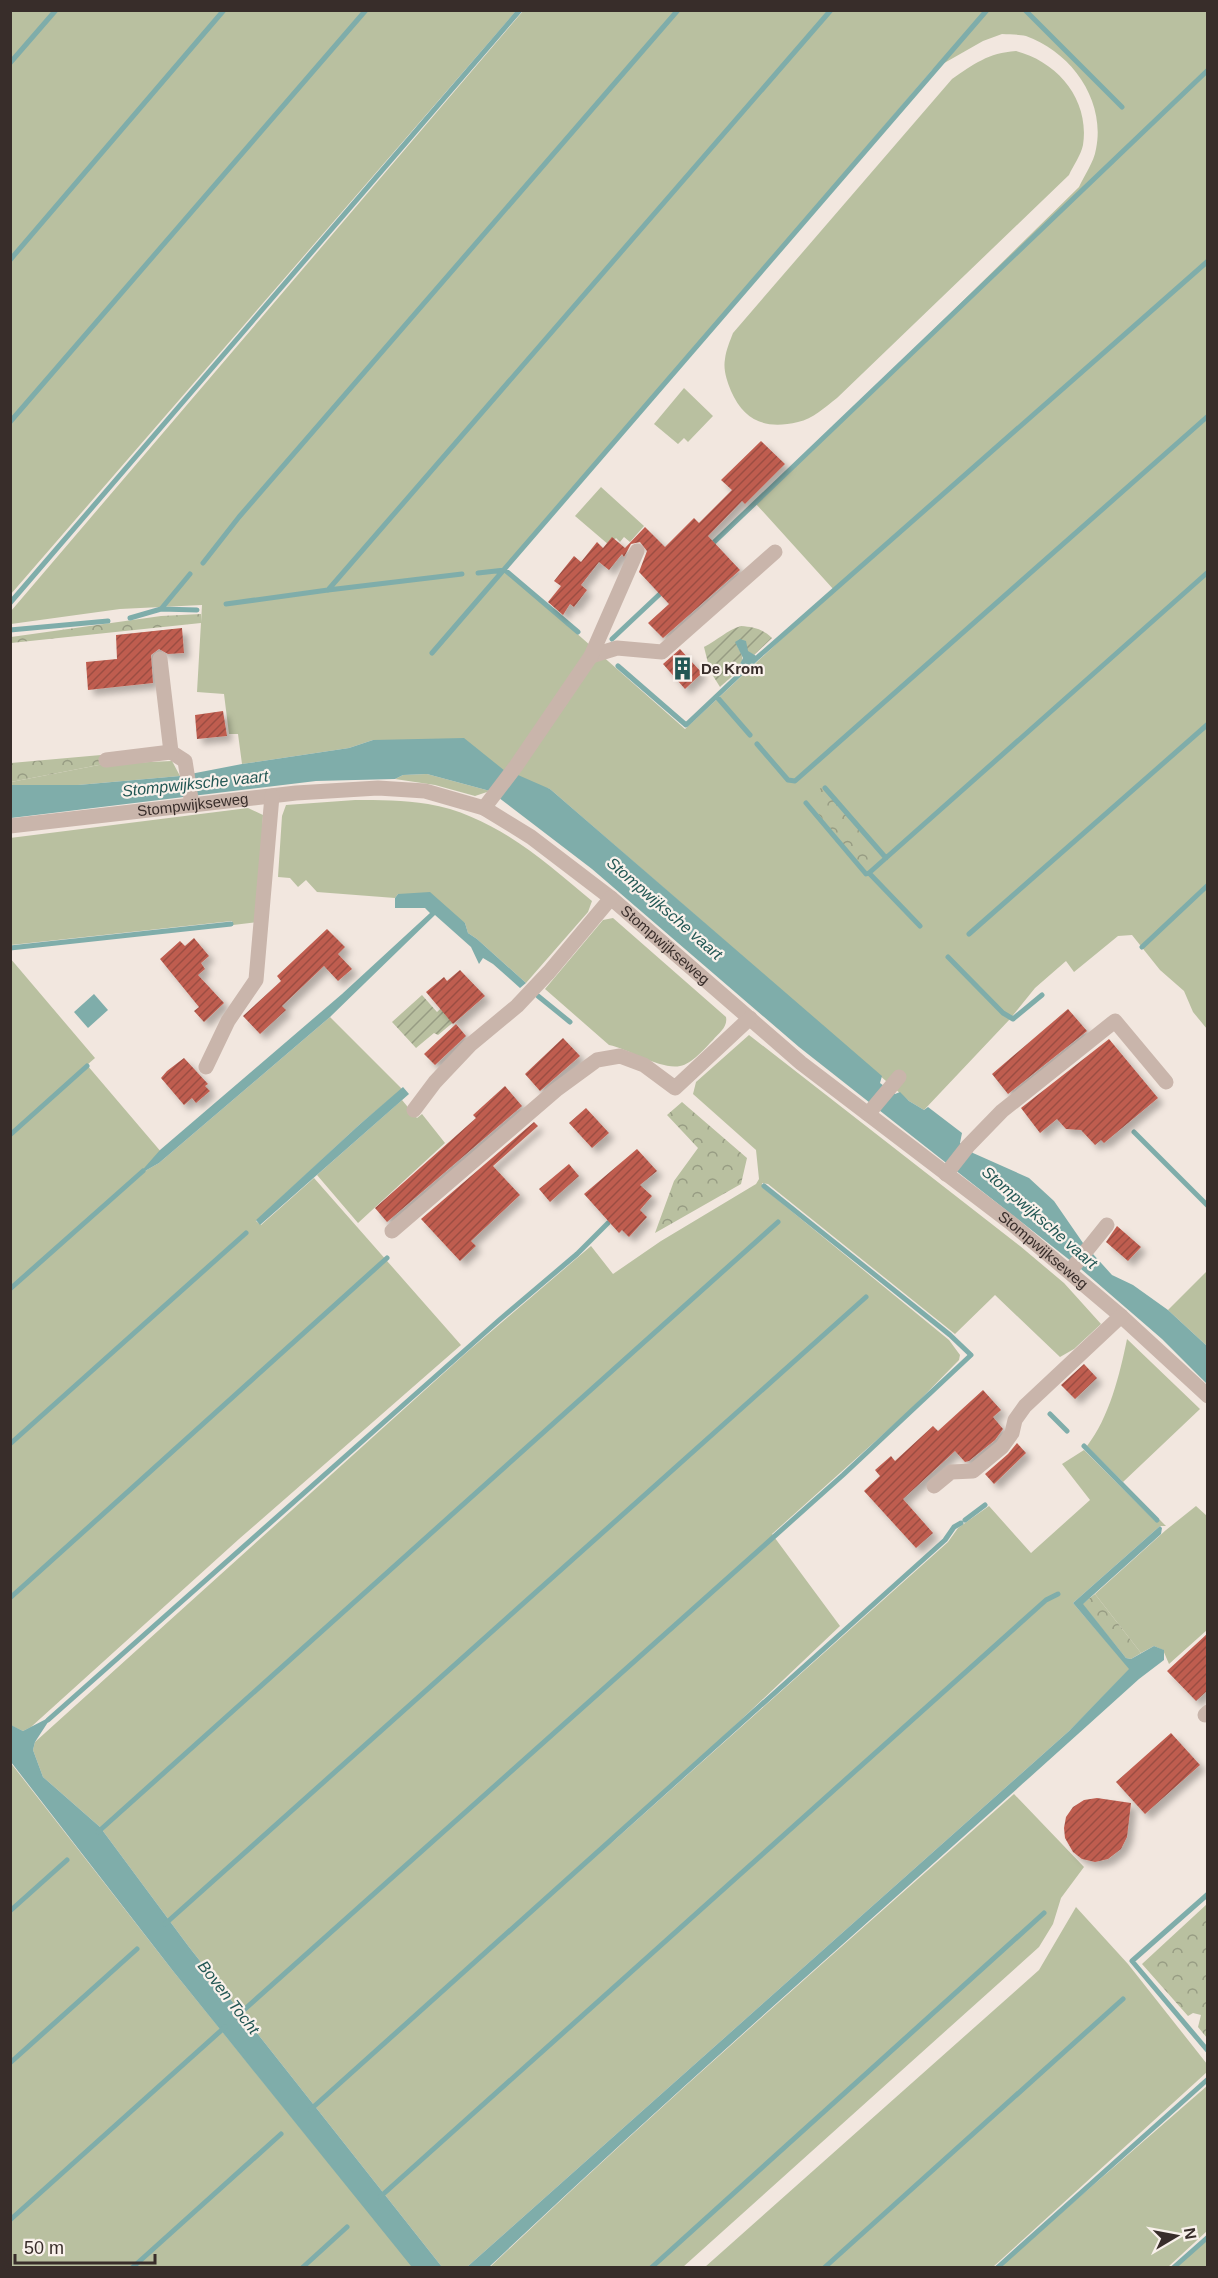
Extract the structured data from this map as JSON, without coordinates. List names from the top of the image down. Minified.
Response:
{"streets":{"street":["Stompwijkseweg"]},"water":["Stompwijksche vaart","Boven Tocht"],"places":{"building":["De Krom"]},"scale_bar":"50 m","north":"right"}
